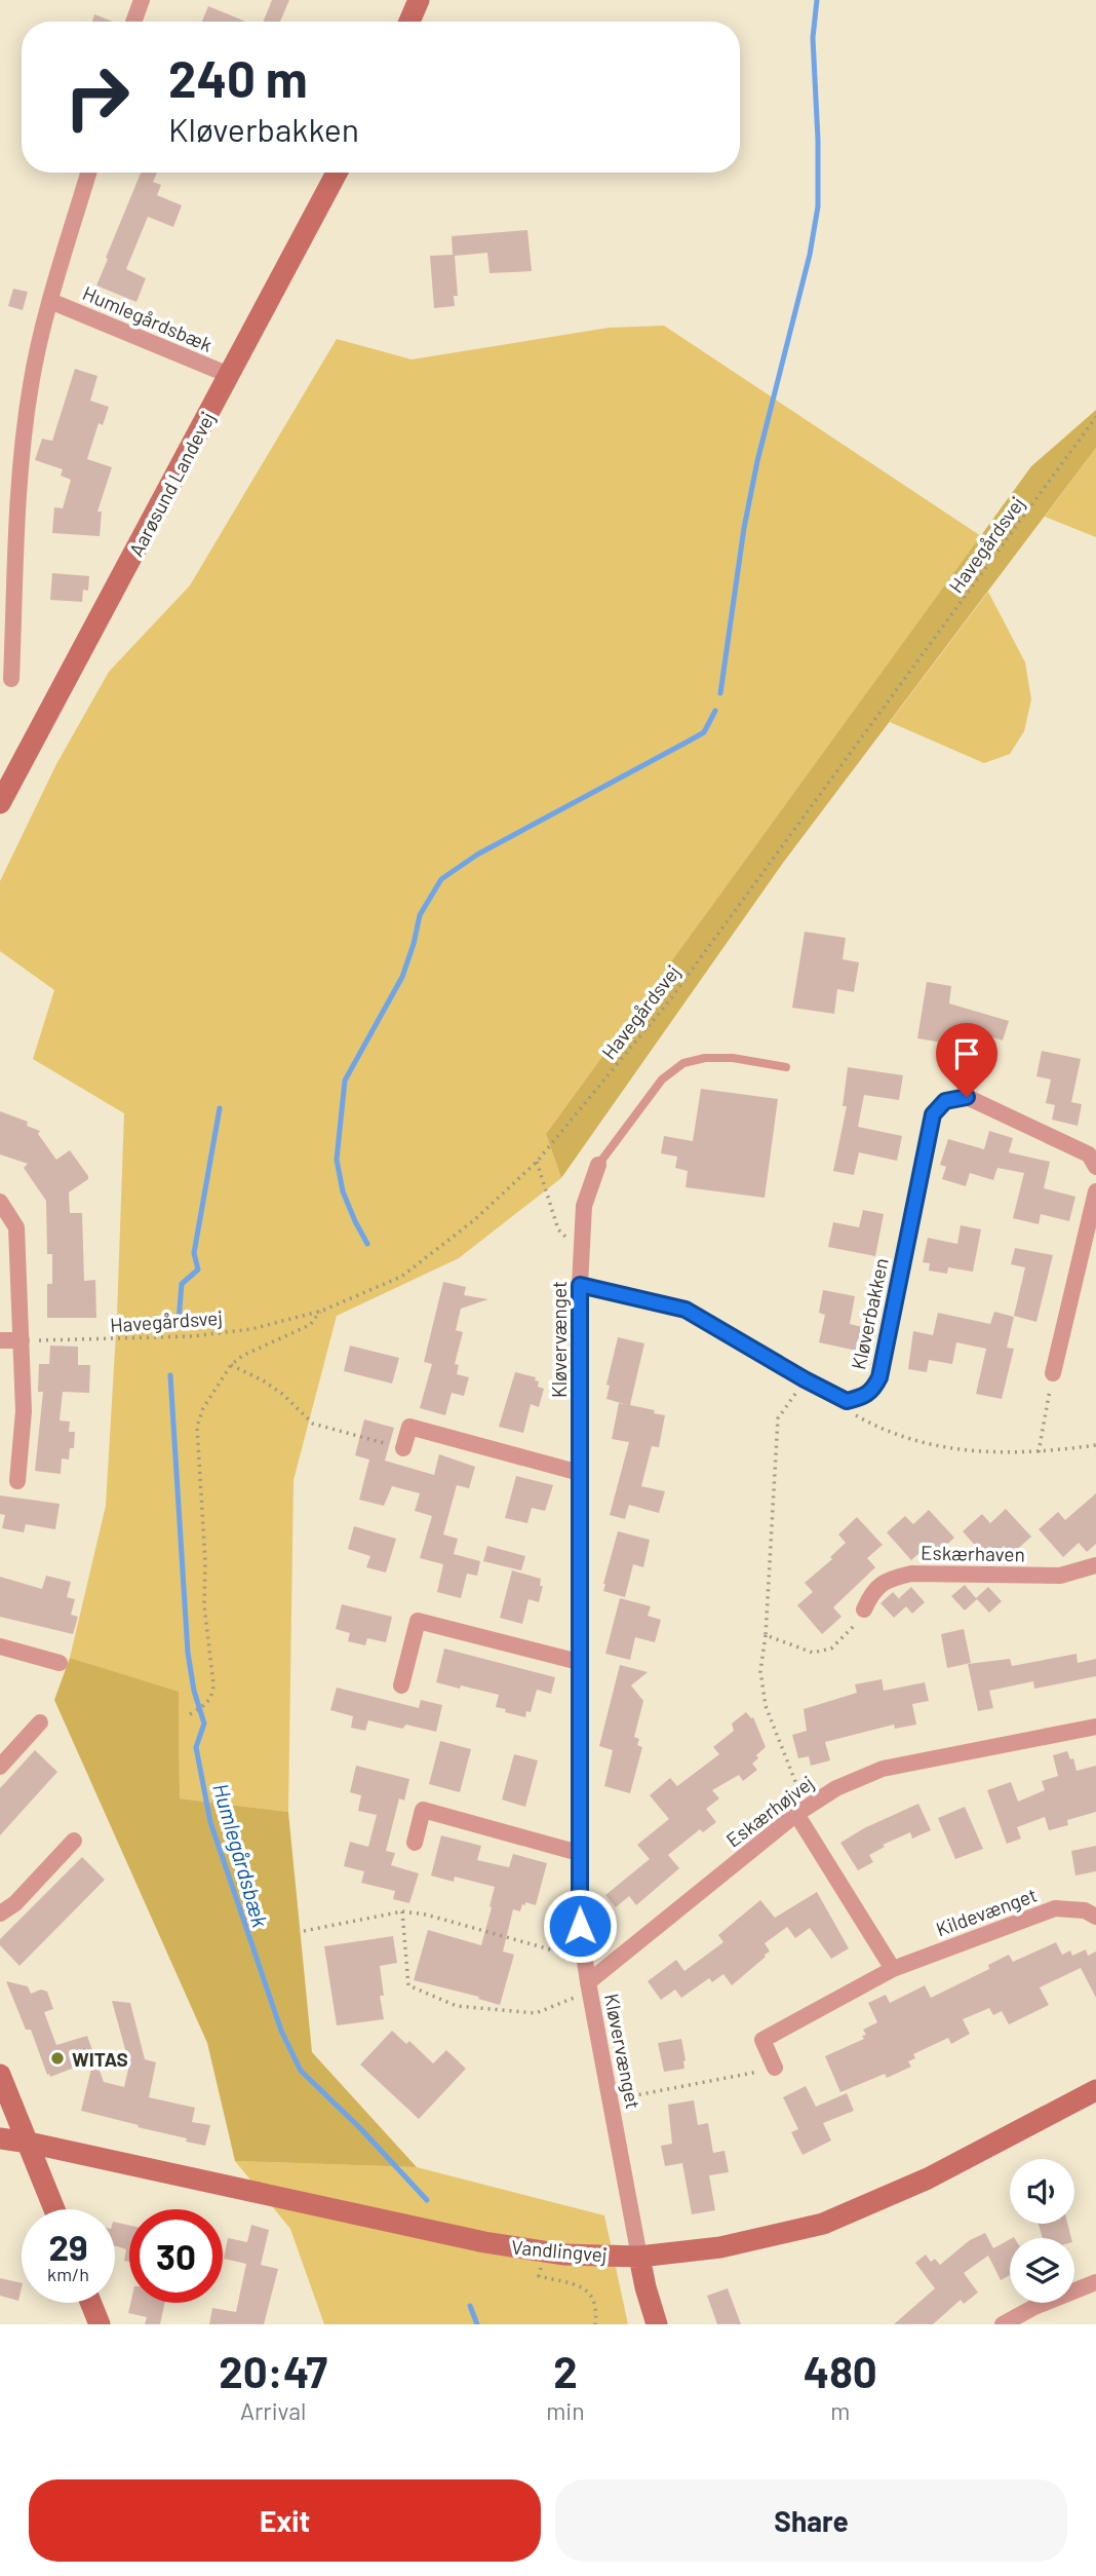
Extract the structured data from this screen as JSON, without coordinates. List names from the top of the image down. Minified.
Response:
{"streets":{"street":["Humlegårdsbæk","Aarøsund Landevej","Kløverbakken","Kløvervænget","Eskærhaven","Eskærhøjvej","Kildevænget","Vandlingvej"],"path":["Havegårdsvej"]},"crossings":[["Humlegårdsbæk","Aarøsund Landevej"],["Kløvervænget","Eskærhøjvej"],["Kløvervænget","Vandlingvej"]],"water":["Humlegårdsbæk"],"places":["WITAS"],"page":{"turn":["240 m","Kløverbakken"],"speed":"29 km/h","limit":"30","eta":["20:47","Arrival","2","min","480","m"],"buttons":["Exit","Share"]}}
